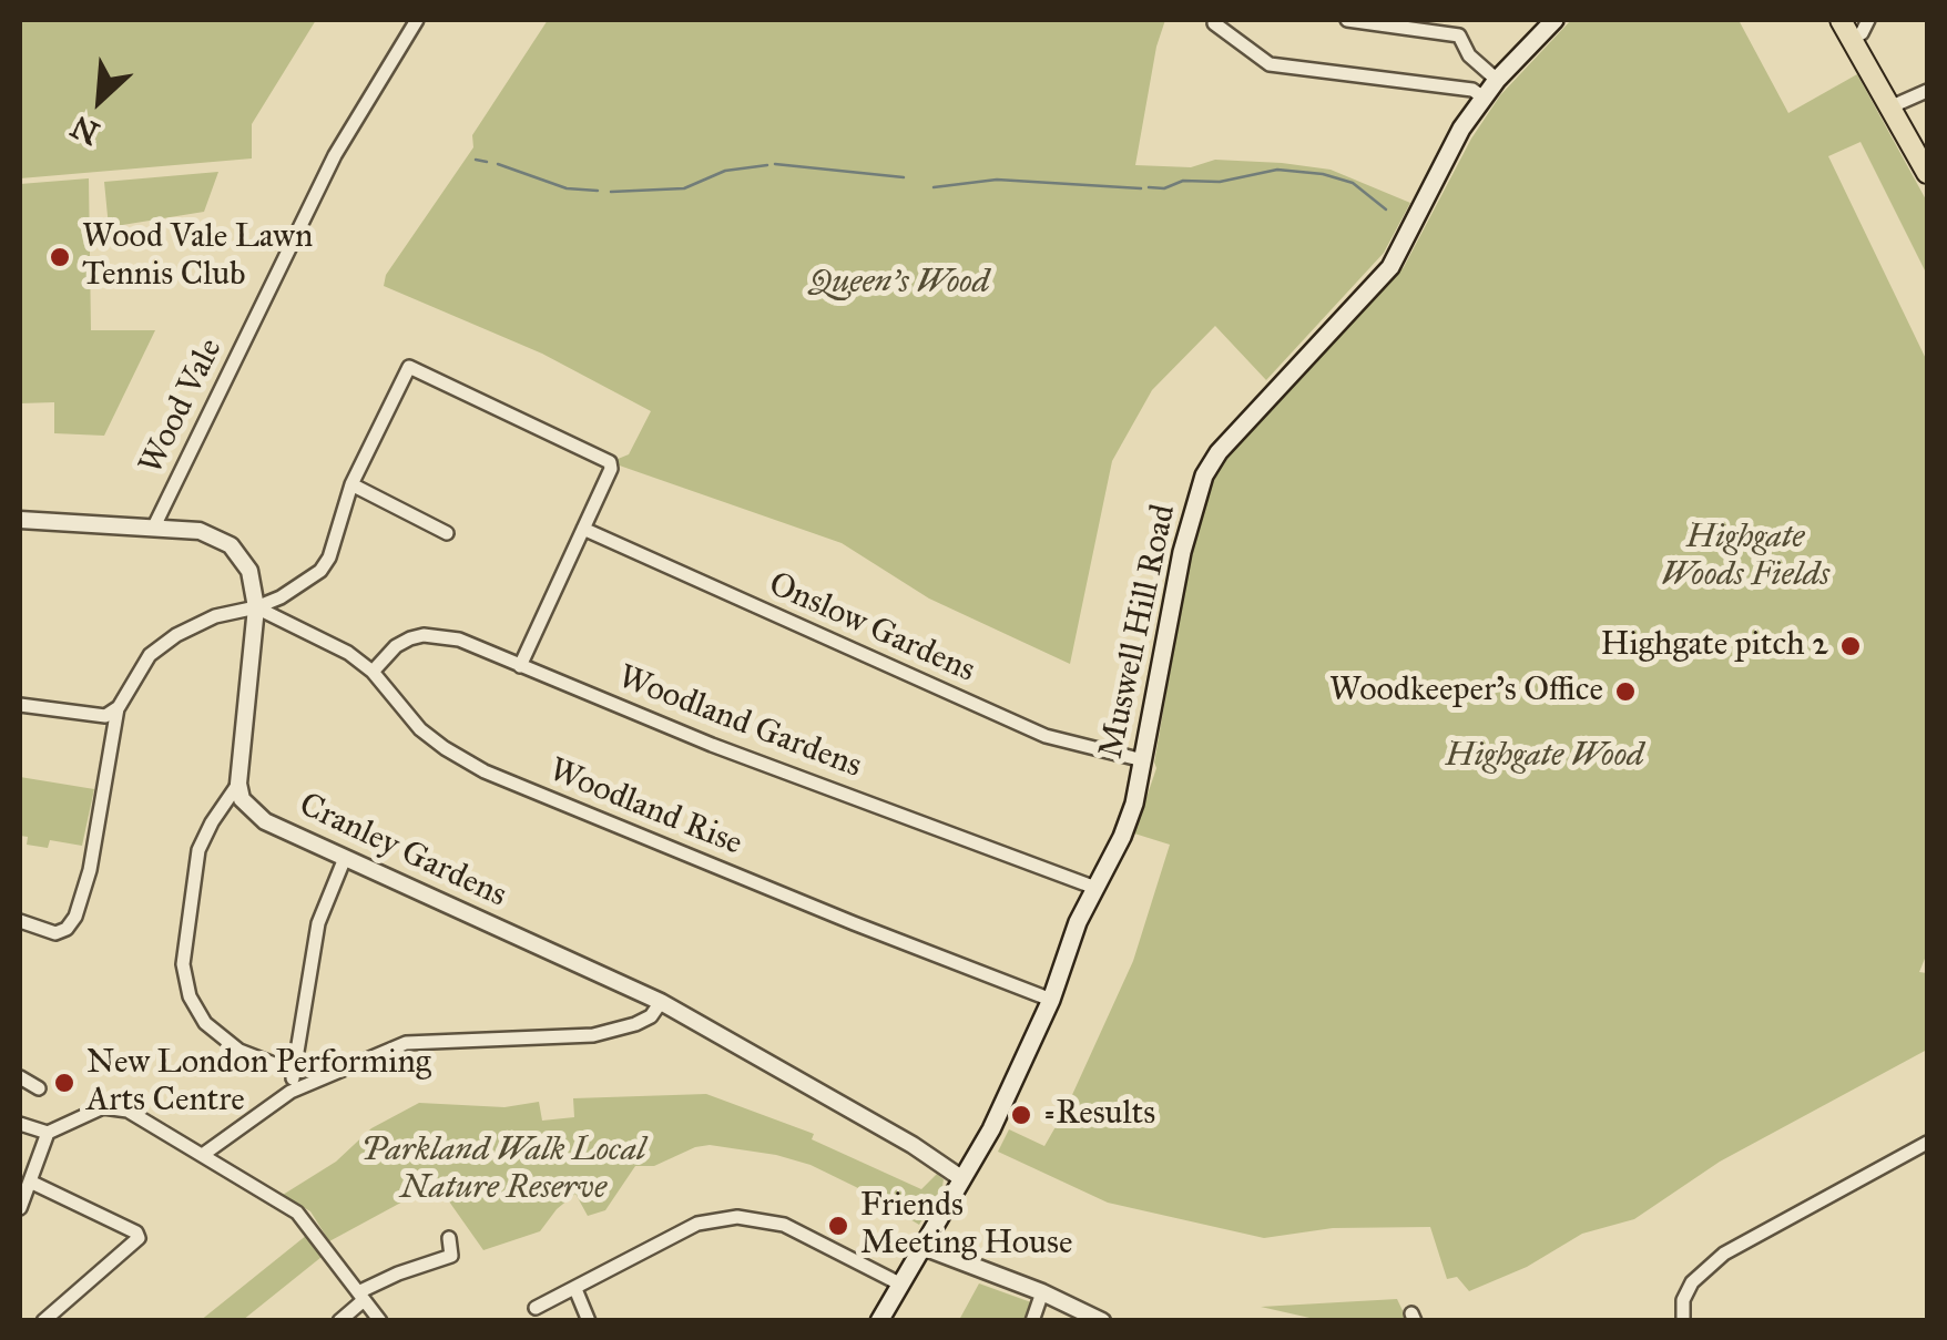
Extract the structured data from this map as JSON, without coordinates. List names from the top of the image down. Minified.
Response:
{"streets":{"main road":["Muswell Hill Road"],"street":["Wood Vale","Onslow Gardens","Woodland Gardens","Woodland Rise","Cranley Gardens"]},"crossings":[["Onslow Gardens","Muswell Hill Road"],["Muswell Hill Road","Woodland Gardens"],["Muswell Hill Road","Woodland Rise"],["Muswell Hill Road","Cranley Gardens"],["Woodland Gardens","Woodland Rise"]],"parks":["Queen’s Wood","Highgate Woods Fields","Highgate Wood","Parkland Walk Local Nature Reserve"],"places":["Wood Vale Lawn Tennis Club","Highgate pitch 2","Woodkeeper's Office","New London Performing Arts Centre","=Results","Friends Meeting House"],"north":"bottom left"}
